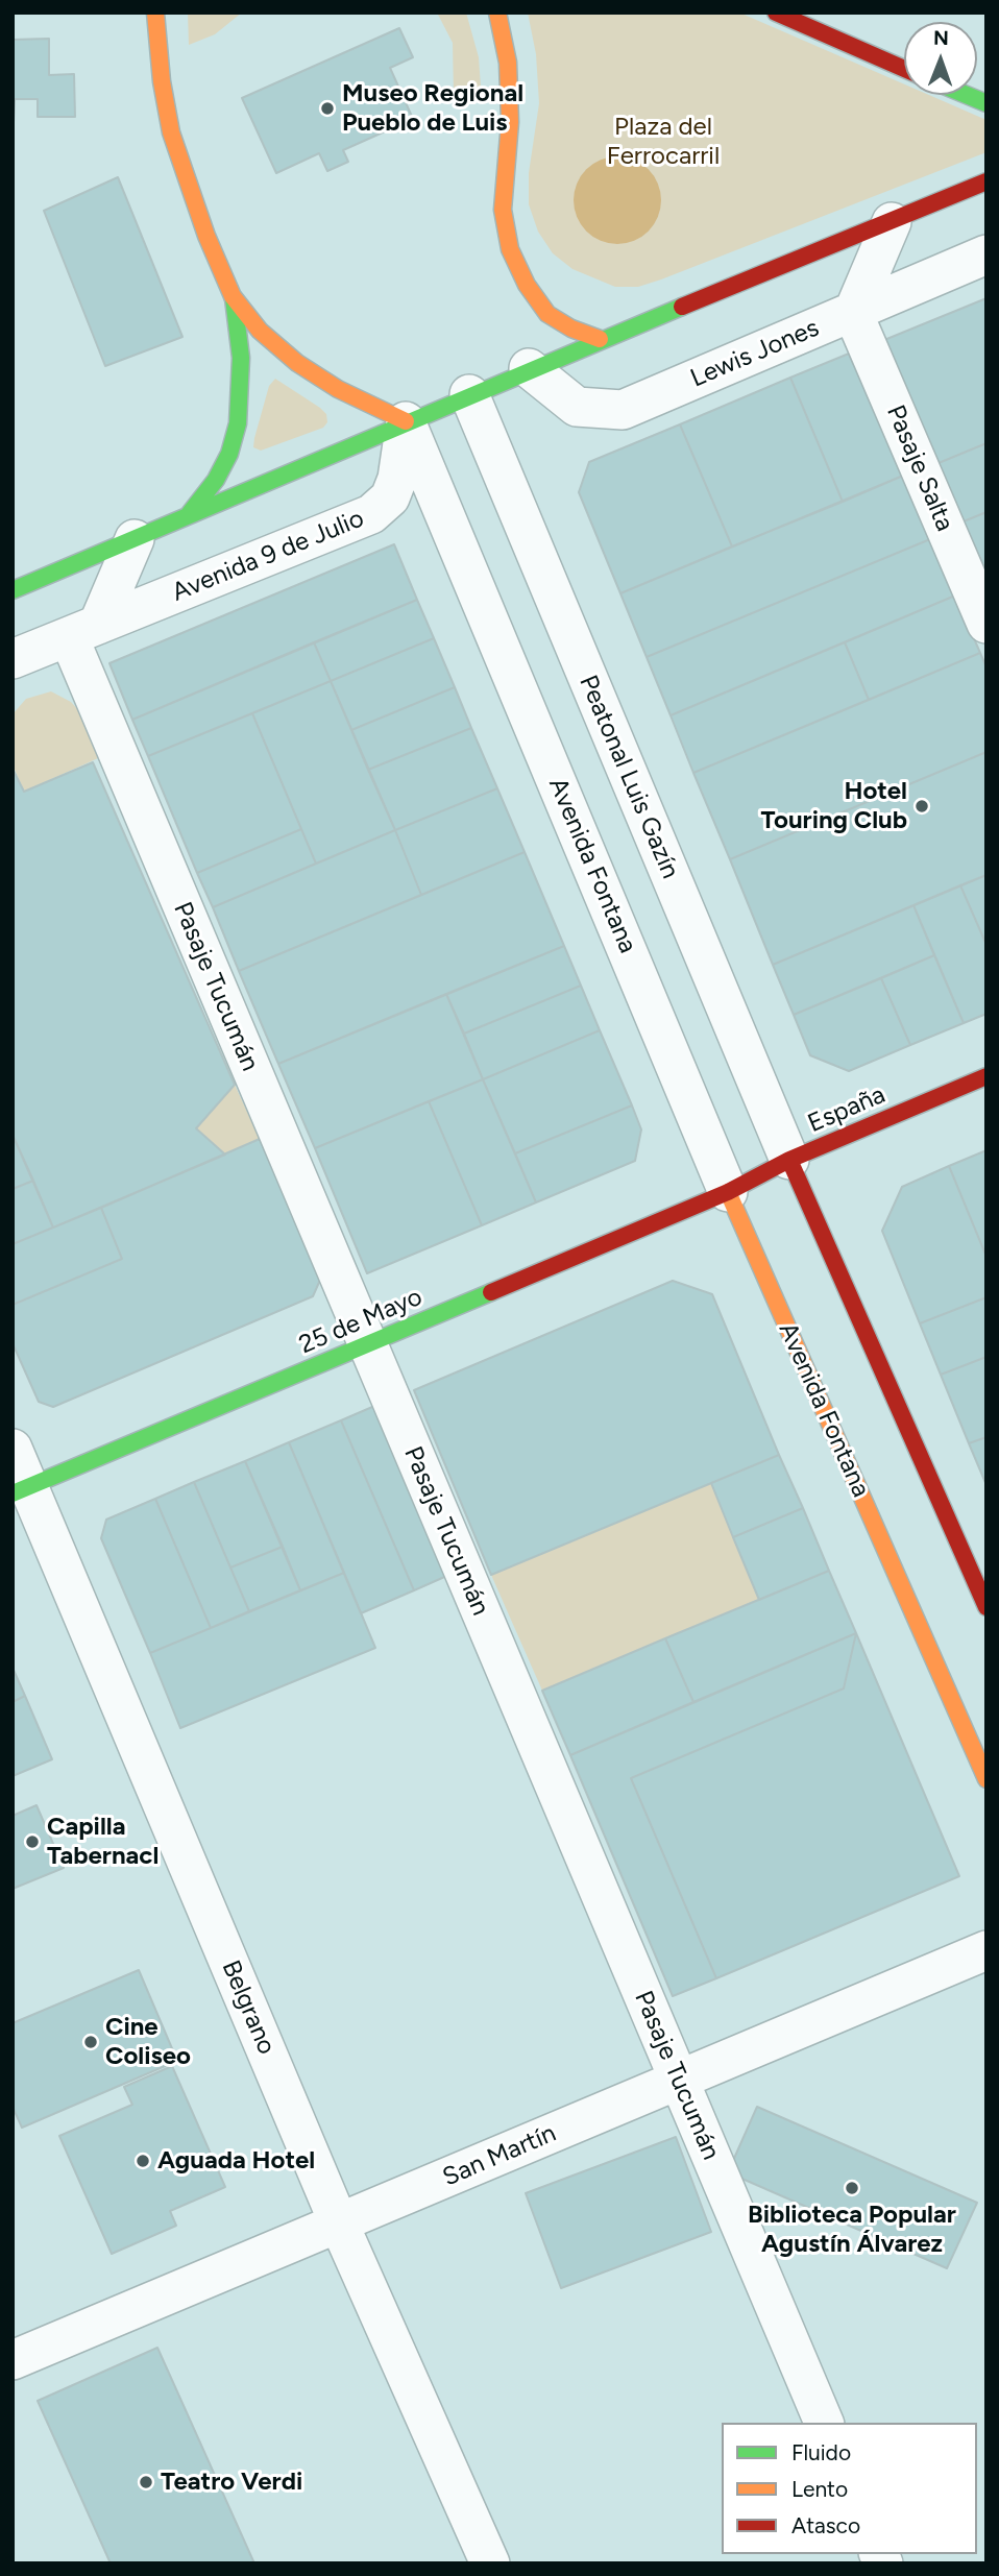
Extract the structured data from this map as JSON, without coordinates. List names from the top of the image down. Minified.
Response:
{"streets":{"street":["Lewis Jones","Pasaje Salta","Avenida 9 de Julio","Peatonal Luis Gazín","Avenida Fontana","Pasaje Tucumán","España","25 de Mayo","Belgrano","San Martín"]},"crossings":[["Lewis Jones","Pasaje Salta"],["Avenida 9 de Julio","Avenida Fontana"],["Avenida 9 de Julio","Pasaje Tucumán"],["Peatonal Luis Gazín","España"],["Avenida Fontana","España"],["Avenida Fontana","25 de Mayo"],["Pasaje Tucumán","25 de Mayo"],["Pasaje Tucumán","San Martín"],["España","25 de Mayo"],["25 de Mayo","Belgrano"],["Belgrano","San Martín"]],"parks":["Plaza del Ferrocarril"],"places":["Museo Regional Pueblo de Luis","Hotel Touring Club","Capilla Tabernacl","Cine Coliseo","Aguada Hotel","Biblioteca Popular Agustín Álvarez","Teatro Verdi"],"legend":["Fluido","Lento","Atasco"],"north":"top"}
